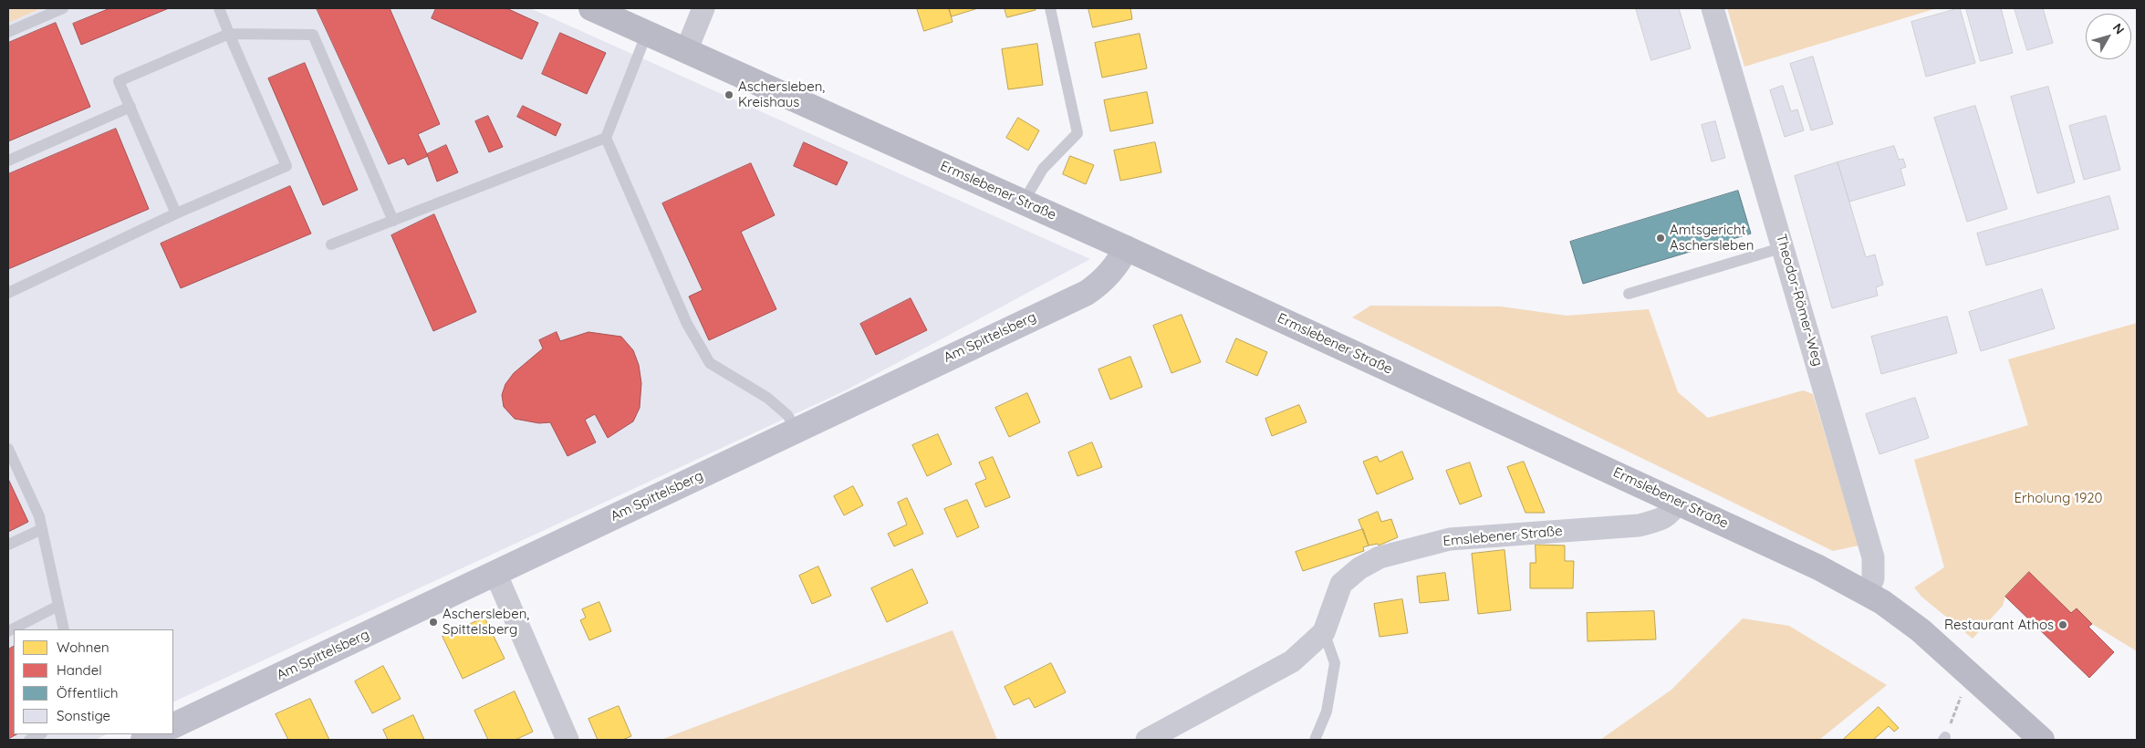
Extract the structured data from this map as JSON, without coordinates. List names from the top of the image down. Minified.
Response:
{"streets":{"main road":["Ermslebener Straße","Am Spittelsberg"],"street":["Theodor-Römer-Weg","Emslebener Straße"]},"crossings":[["Ermslebener Straße","Theodor-Römer-Weg"],["Ermslebener Straße","Am Spittelsberg"],["Ermslebener Straße","Emslebener Straße"]],"parks":["Erholung 1920"],"places":["Aschersleben, Kreishaus","Amtsgericht Aschersleben","Aschersleben, Spittelsberg","Restaurant Athos"],"legend":["Wohnen","Handel","Öffentlich","Sonstige"],"north":"top right"}
